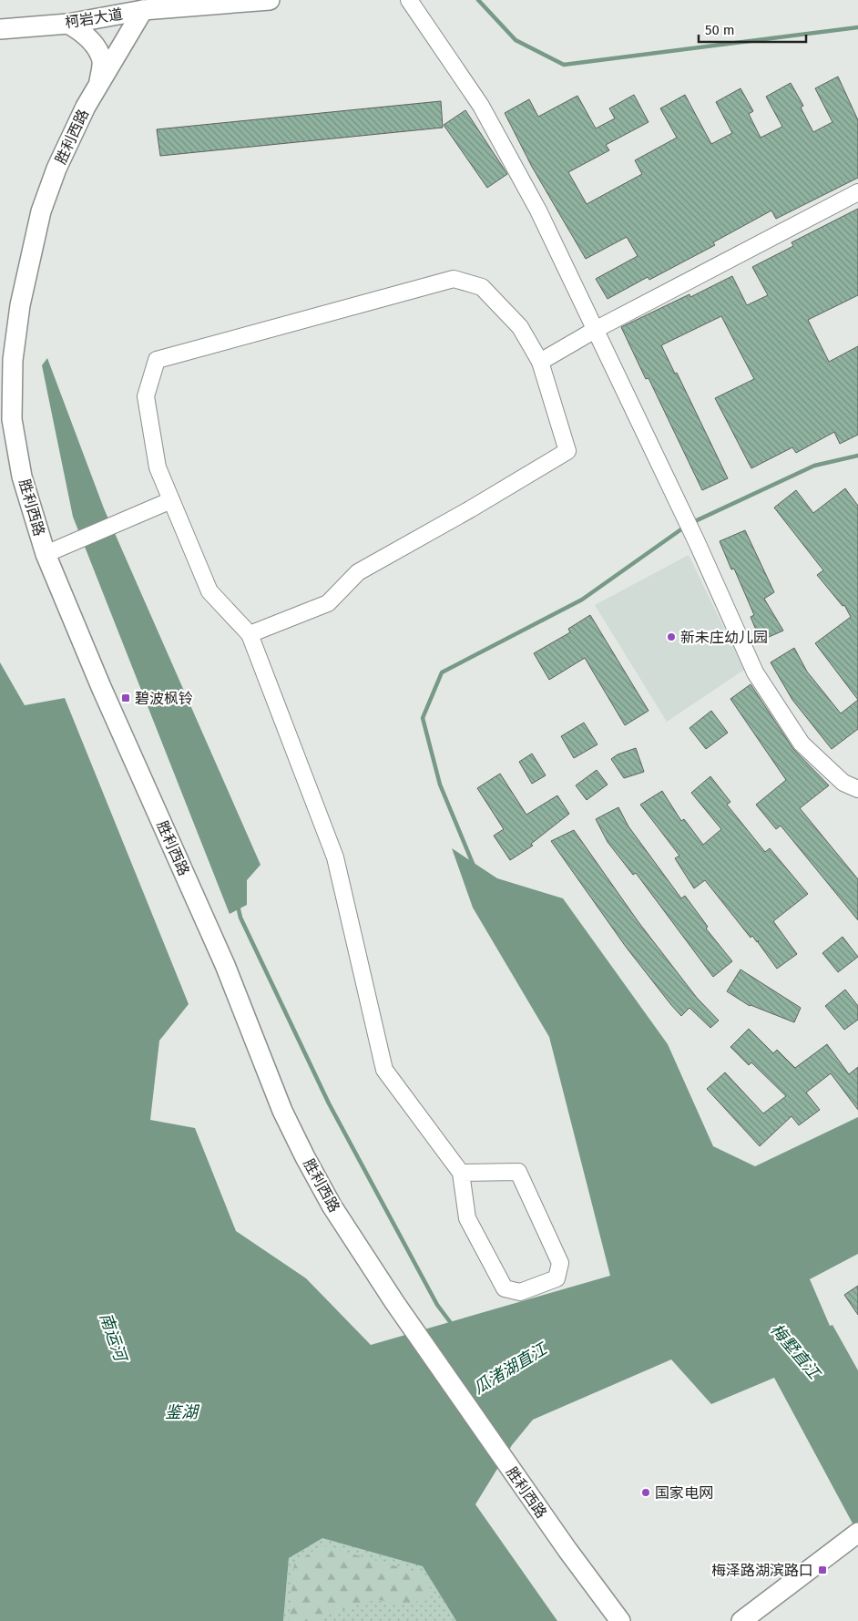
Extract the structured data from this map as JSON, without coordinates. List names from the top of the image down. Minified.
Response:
{"streets":{"street":["柯岩大道","胜利西路"]},"crossings":[["柯岩大道","胜利西路"]],"water":["南运河","梅墅直江","瓜渚湖直江","鉴湖"],"places":{"other":["新未庄幼儿园","国家电网"],"transit":["碧波枫铃","梅泽路湖滨路口"]},"scale_bar":"50 m"}
